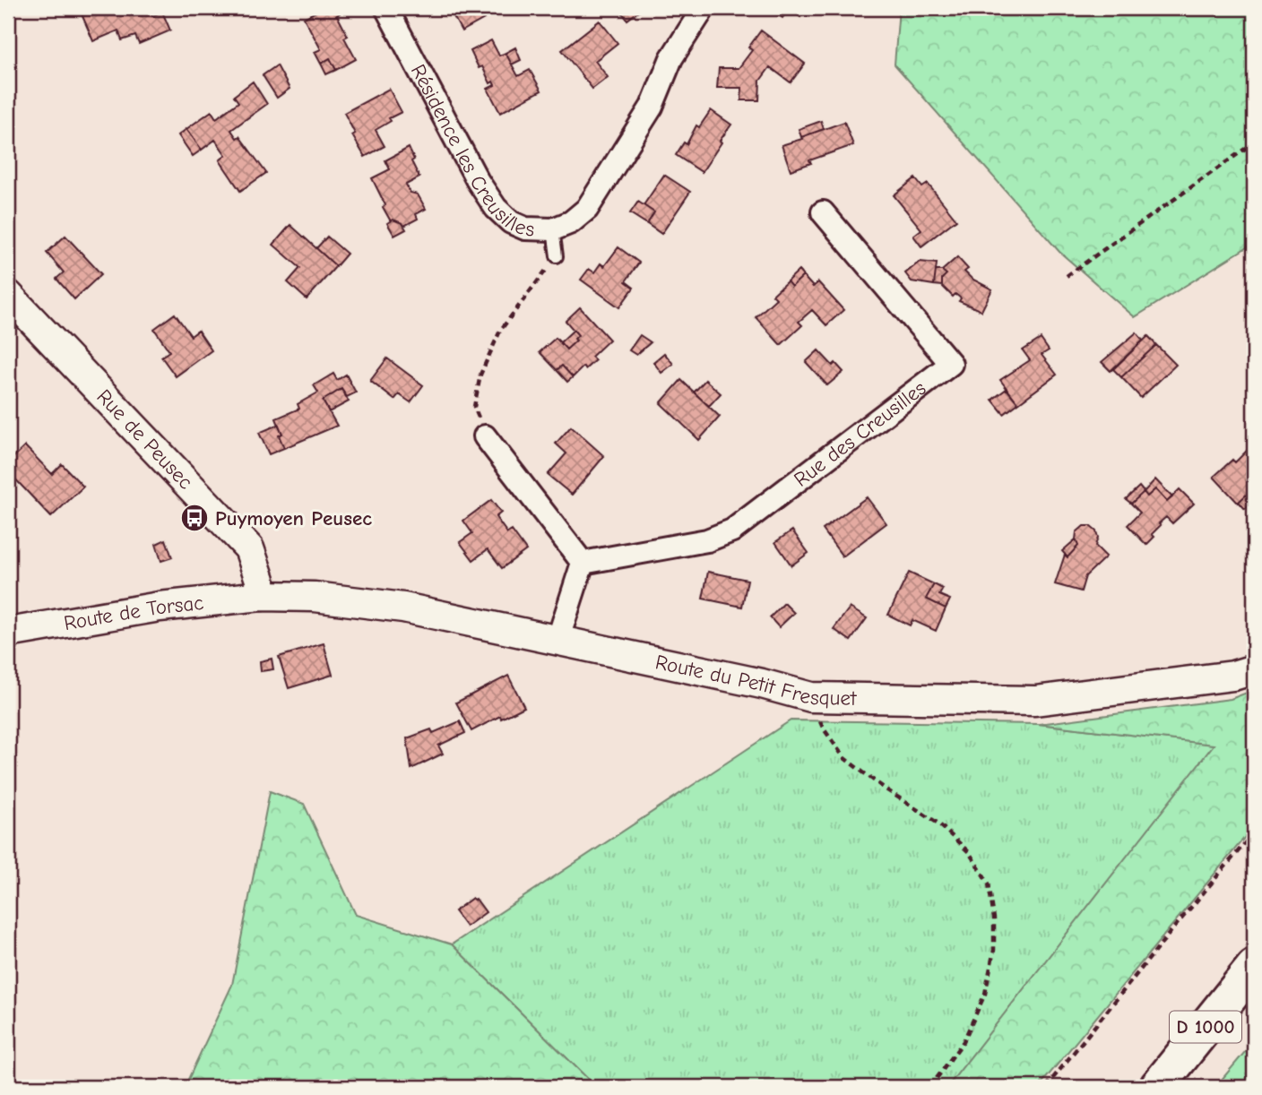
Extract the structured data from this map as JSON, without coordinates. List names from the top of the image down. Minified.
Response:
{"streets":{"main road":["D 1000"],"street":["Résidence les Creusilles","Rue des Creusilles","Rue de Peusec","Route de Torsac","Route du Petit Fresquet"]},"crossings":[["Rue de Peusec","Route de Torsac"],["Rue de Peusec","Route du Petit Fresquet"],["Route de Torsac","Route du Petit Fresquet"]],"places":{"bus stop":["Puymoyen Peusec"]}}
